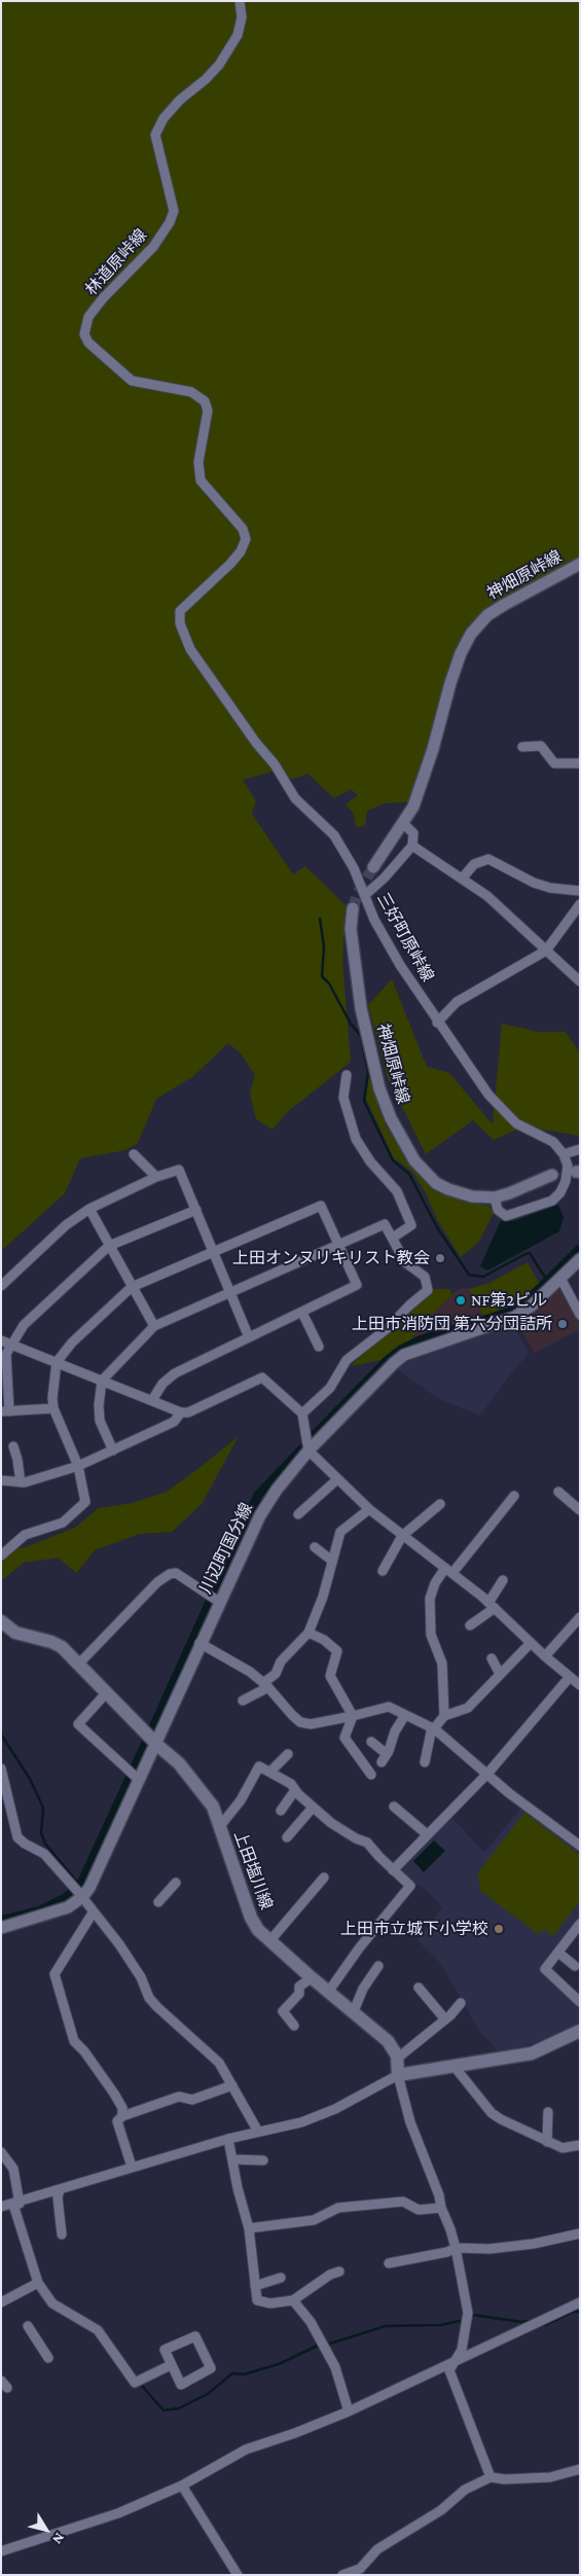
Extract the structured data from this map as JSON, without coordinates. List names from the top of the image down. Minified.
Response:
{"streets":{"main road":["上田塩川線"],"street":["林道原峠線","神畑原峠線","三好町原峠線","川辺町国分線"]},"crossings":[["林道原峠線","三好町原峠線"],["川辺町国分線","上田塩川線"]],"places":["上田オンヌリキリスト教会","NF第2ビル","上田市消防団 第六分団詰所","上田市立城下小学校"],"north":"bottom right"}
